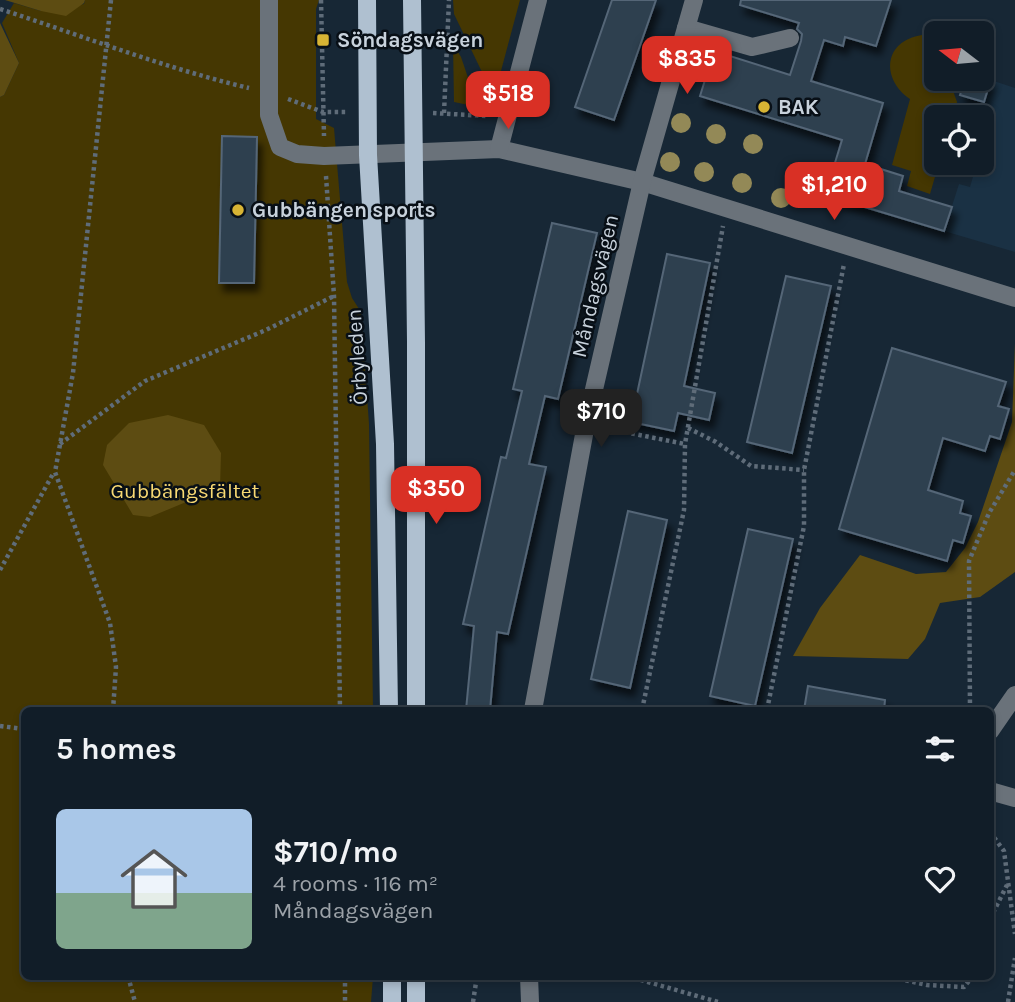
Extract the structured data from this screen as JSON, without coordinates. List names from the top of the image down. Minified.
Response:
{"streets":{"main road":["Örbyleden"],"street":["Måndagsvägen"]},"parks":["Gubbängsfältet"],"places":{"transit":["Söndagsvägen"],"other":["BAK","Gubbängen sports"]},"north":"left","page":{"price":["$835","$518","$1,210","$710","$350"],"heading":"5 homes","list":[{"name":"$710/mo","note":"4 rooms · 116 m² · Måndagsvägen"}]}}
